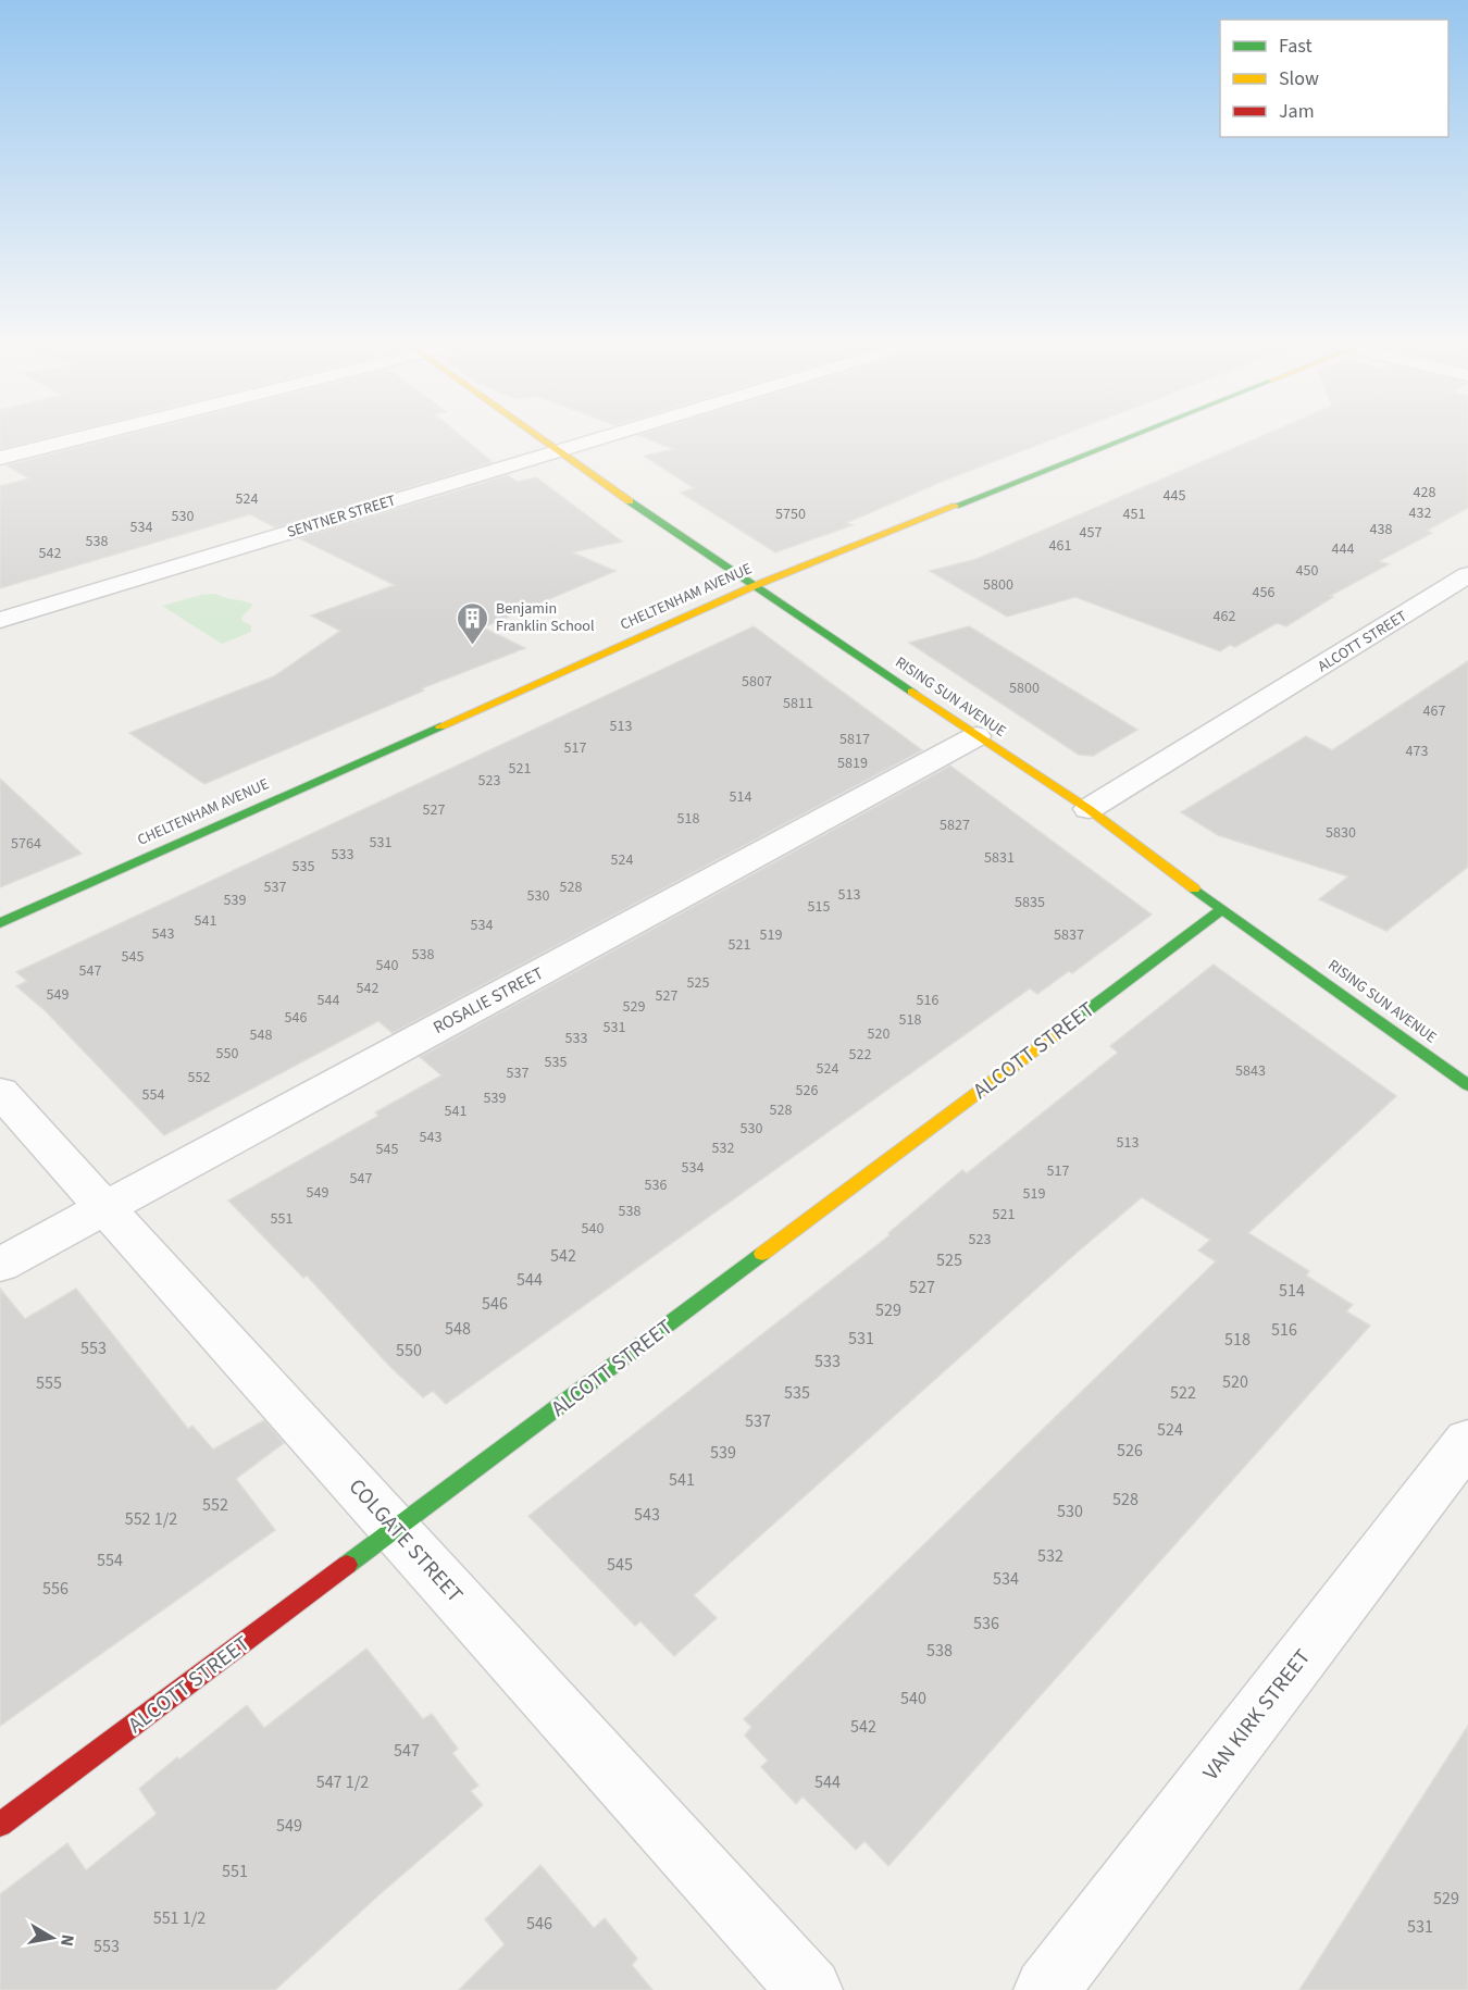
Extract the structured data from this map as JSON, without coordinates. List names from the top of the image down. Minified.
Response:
{"streets":{"street":["SENTNER STREET","CHELTENHAM AVENUE","ALCOTT STREET","RISING SUN AVENUE","ROSALIE STREET","COLGATE STREET","VAN KIRK STREET"]},"crossings":[["SENTNER STREET","RISING SUN AVENUE"],["CHELTENHAM AVENUE","RISING SUN AVENUE"],["ALCOTT STREET","RISING SUN AVENUE"],["ALCOTT STREET","COLGATE STREET"],["RISING SUN AVENUE","ROSALIE STREET"],["ROSALIE STREET","COLGATE STREET"]],"places":{"building":["Benjamin Franklin School"]},"house_numbers":["428","445","524","432","5750","451","530","534","438","457","538","461","444","542","450","5800","456","462","5807","5800","5811","467","513","5817","517","473","5819","521","523","514","527","518","5827","5830","531","5764","533","5831","524","535","537","528","513","530","539","5835","515","541","534","543","519","5837","521","538","545","540","547","525","542","549","527","544","516","529","546","518","531","520","548","533","550","522","535","524","5843","537","552","526","554","539","528","541","530","543","513","532","545","534","517","547","536","549","519","538","521","551","540","523","542","525","544","527","514","546","529","548","516","531","518","553","550","533","520","555","535","522","537","524","526","539","541","528","552","530","543","552 1/2","532","554","545","534","556","536","538","540","542","547","547 1/2","544","549","551","529","551 1/2","546","531","553"],"legend":["Fast","Slow","Jam"],"north":"right"}
